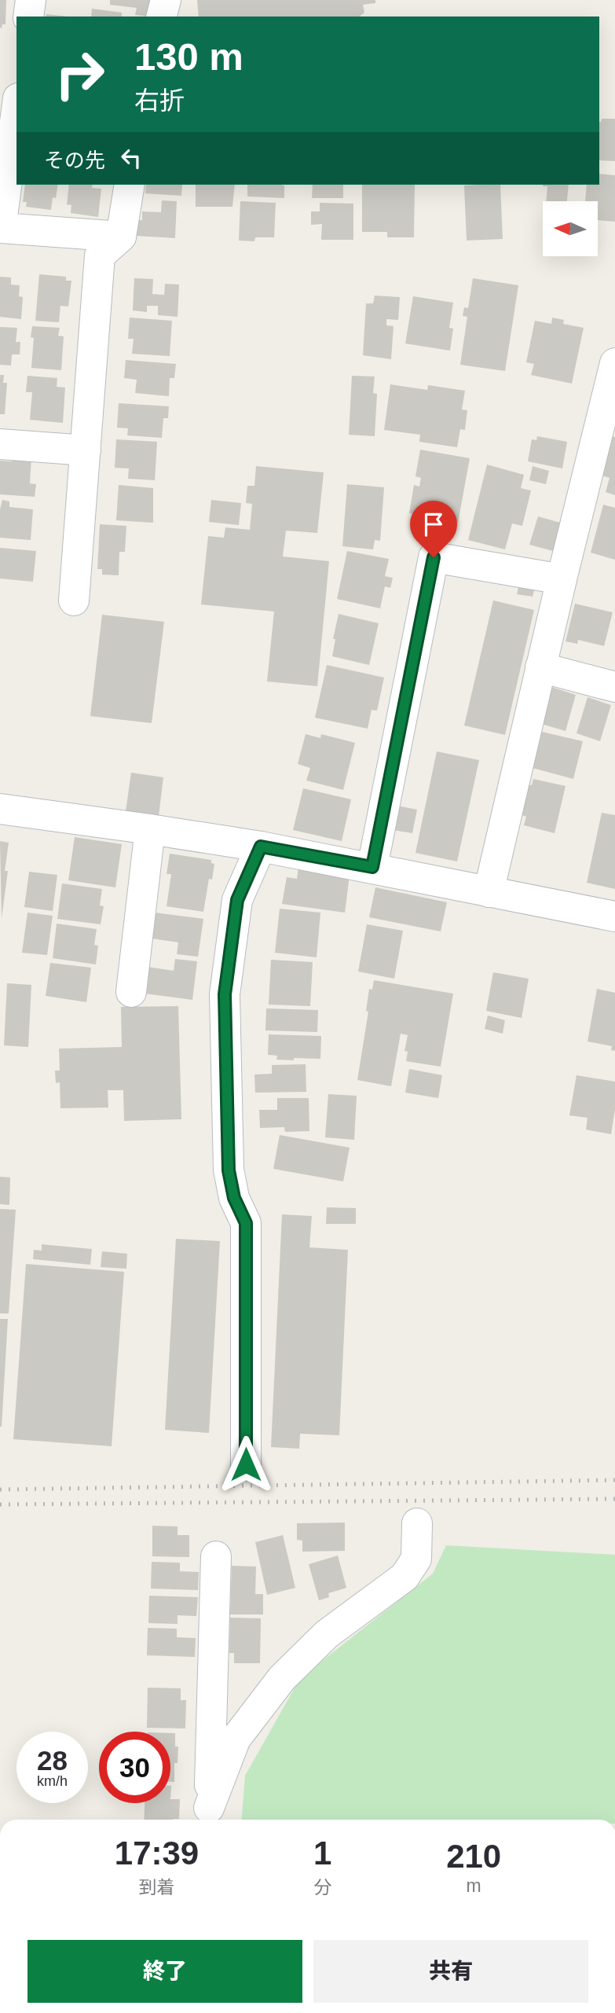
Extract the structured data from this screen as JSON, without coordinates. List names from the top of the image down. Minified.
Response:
{"north":"left","page":{"turn":["130 m","右折"],"then":"その先","speed":"28 km/h","limit":"30","eta":["17:39","到着","1","分","210","m"],"buttons":["終了","共有"]}}
